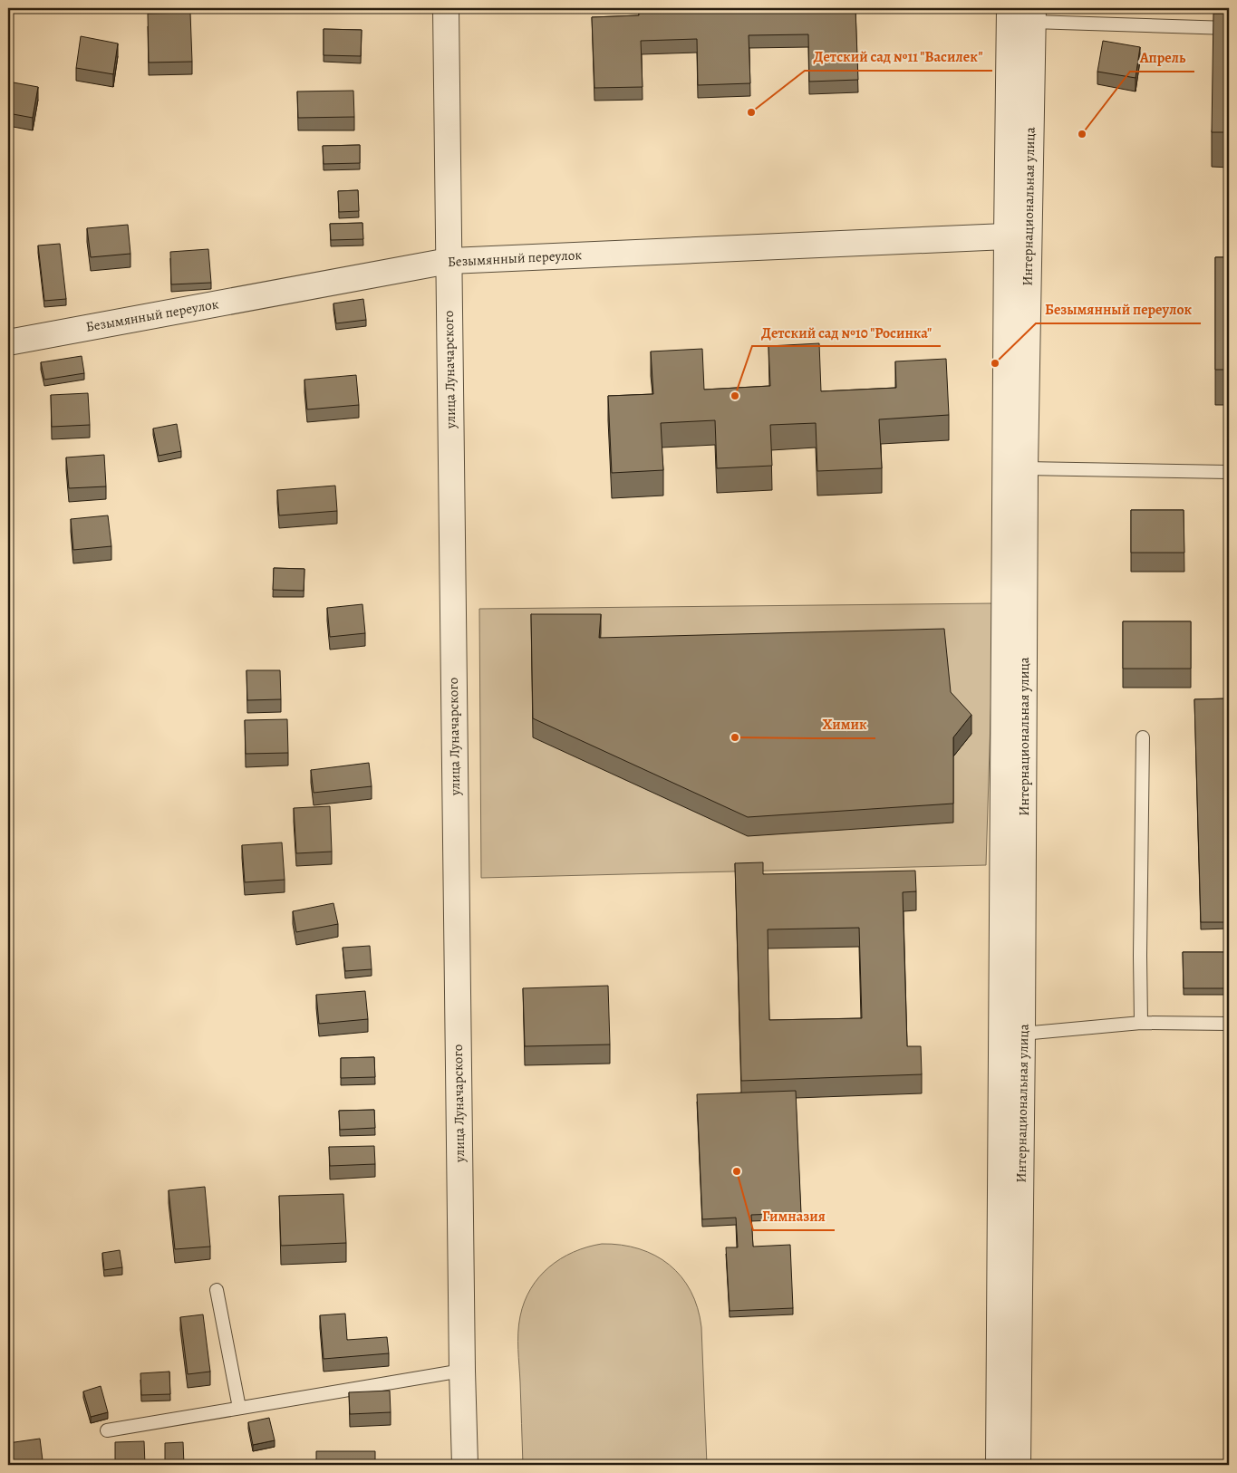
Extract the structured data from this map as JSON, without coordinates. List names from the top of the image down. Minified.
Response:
{"streets":{"street":["Интернациональная улица","Безымянный переулок","улица Луначарского"]},"crossings":[["Интернациональная улица","Безымянный переулок"],["Безымянный переулок","улица Луначарского"]],"places":["Детский сад №11 \"Василек\"","Апрель","Безымянный переулок","Детский сад №10 \"Росинка\"","Химик","Гимназия"]}
